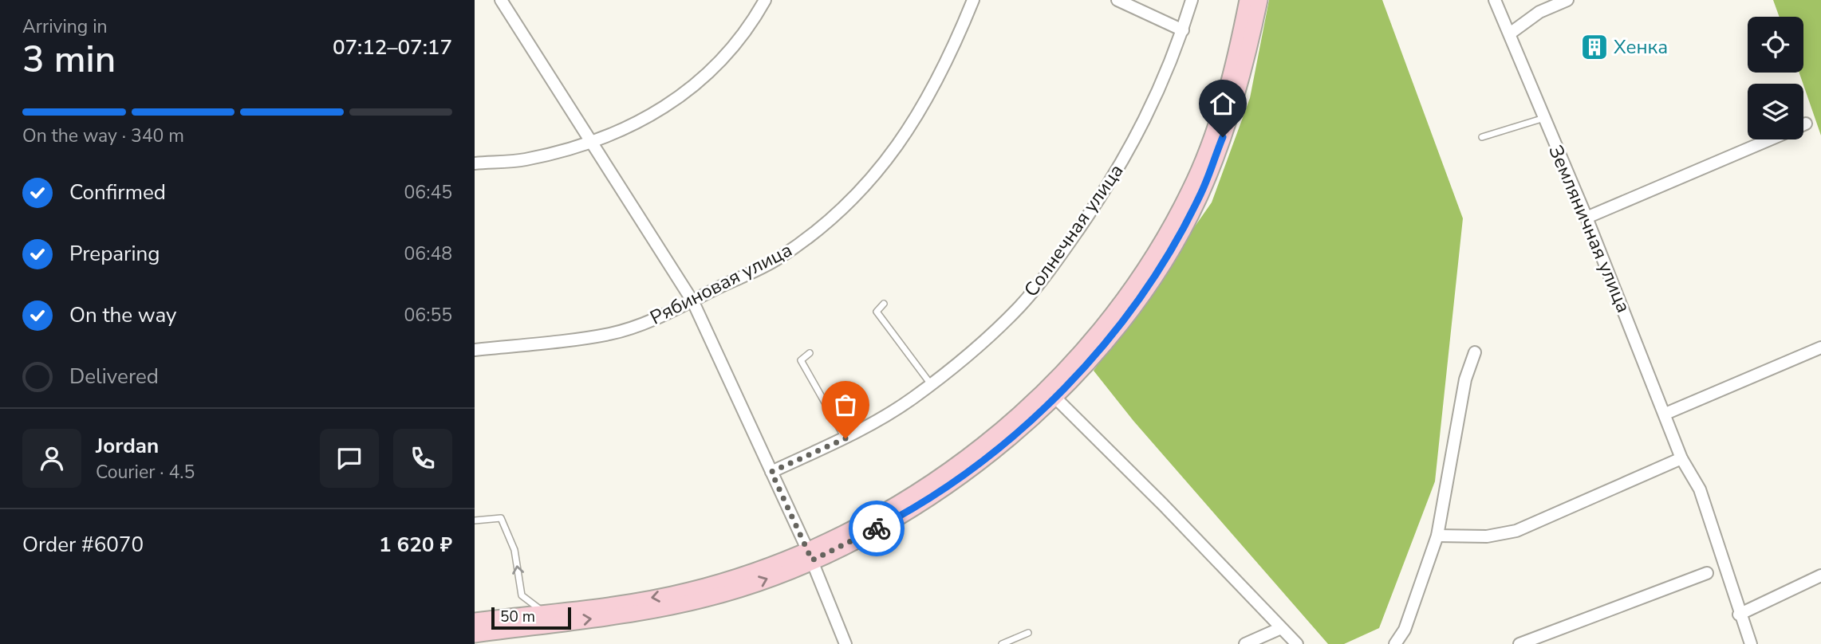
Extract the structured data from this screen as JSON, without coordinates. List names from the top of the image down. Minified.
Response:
{"streets":{"street":["Земляничная улица","Солнечная улица","Рябиновая улица"]},"places":{"building":["Хенка"]},"scale_bar":"50 m","page":{"heading":["3 min","Arriving in","07:12–07:17"],"panel":["Jordan","Courier · 4.5","Order #6070","1 620 ₽"],"bar":"On the way · 340 m","list":[["Confirmed","06:45"],["Preparing","06:48"],["On the way","06:55"],"Delivered"],"scale":"50 m"}}
